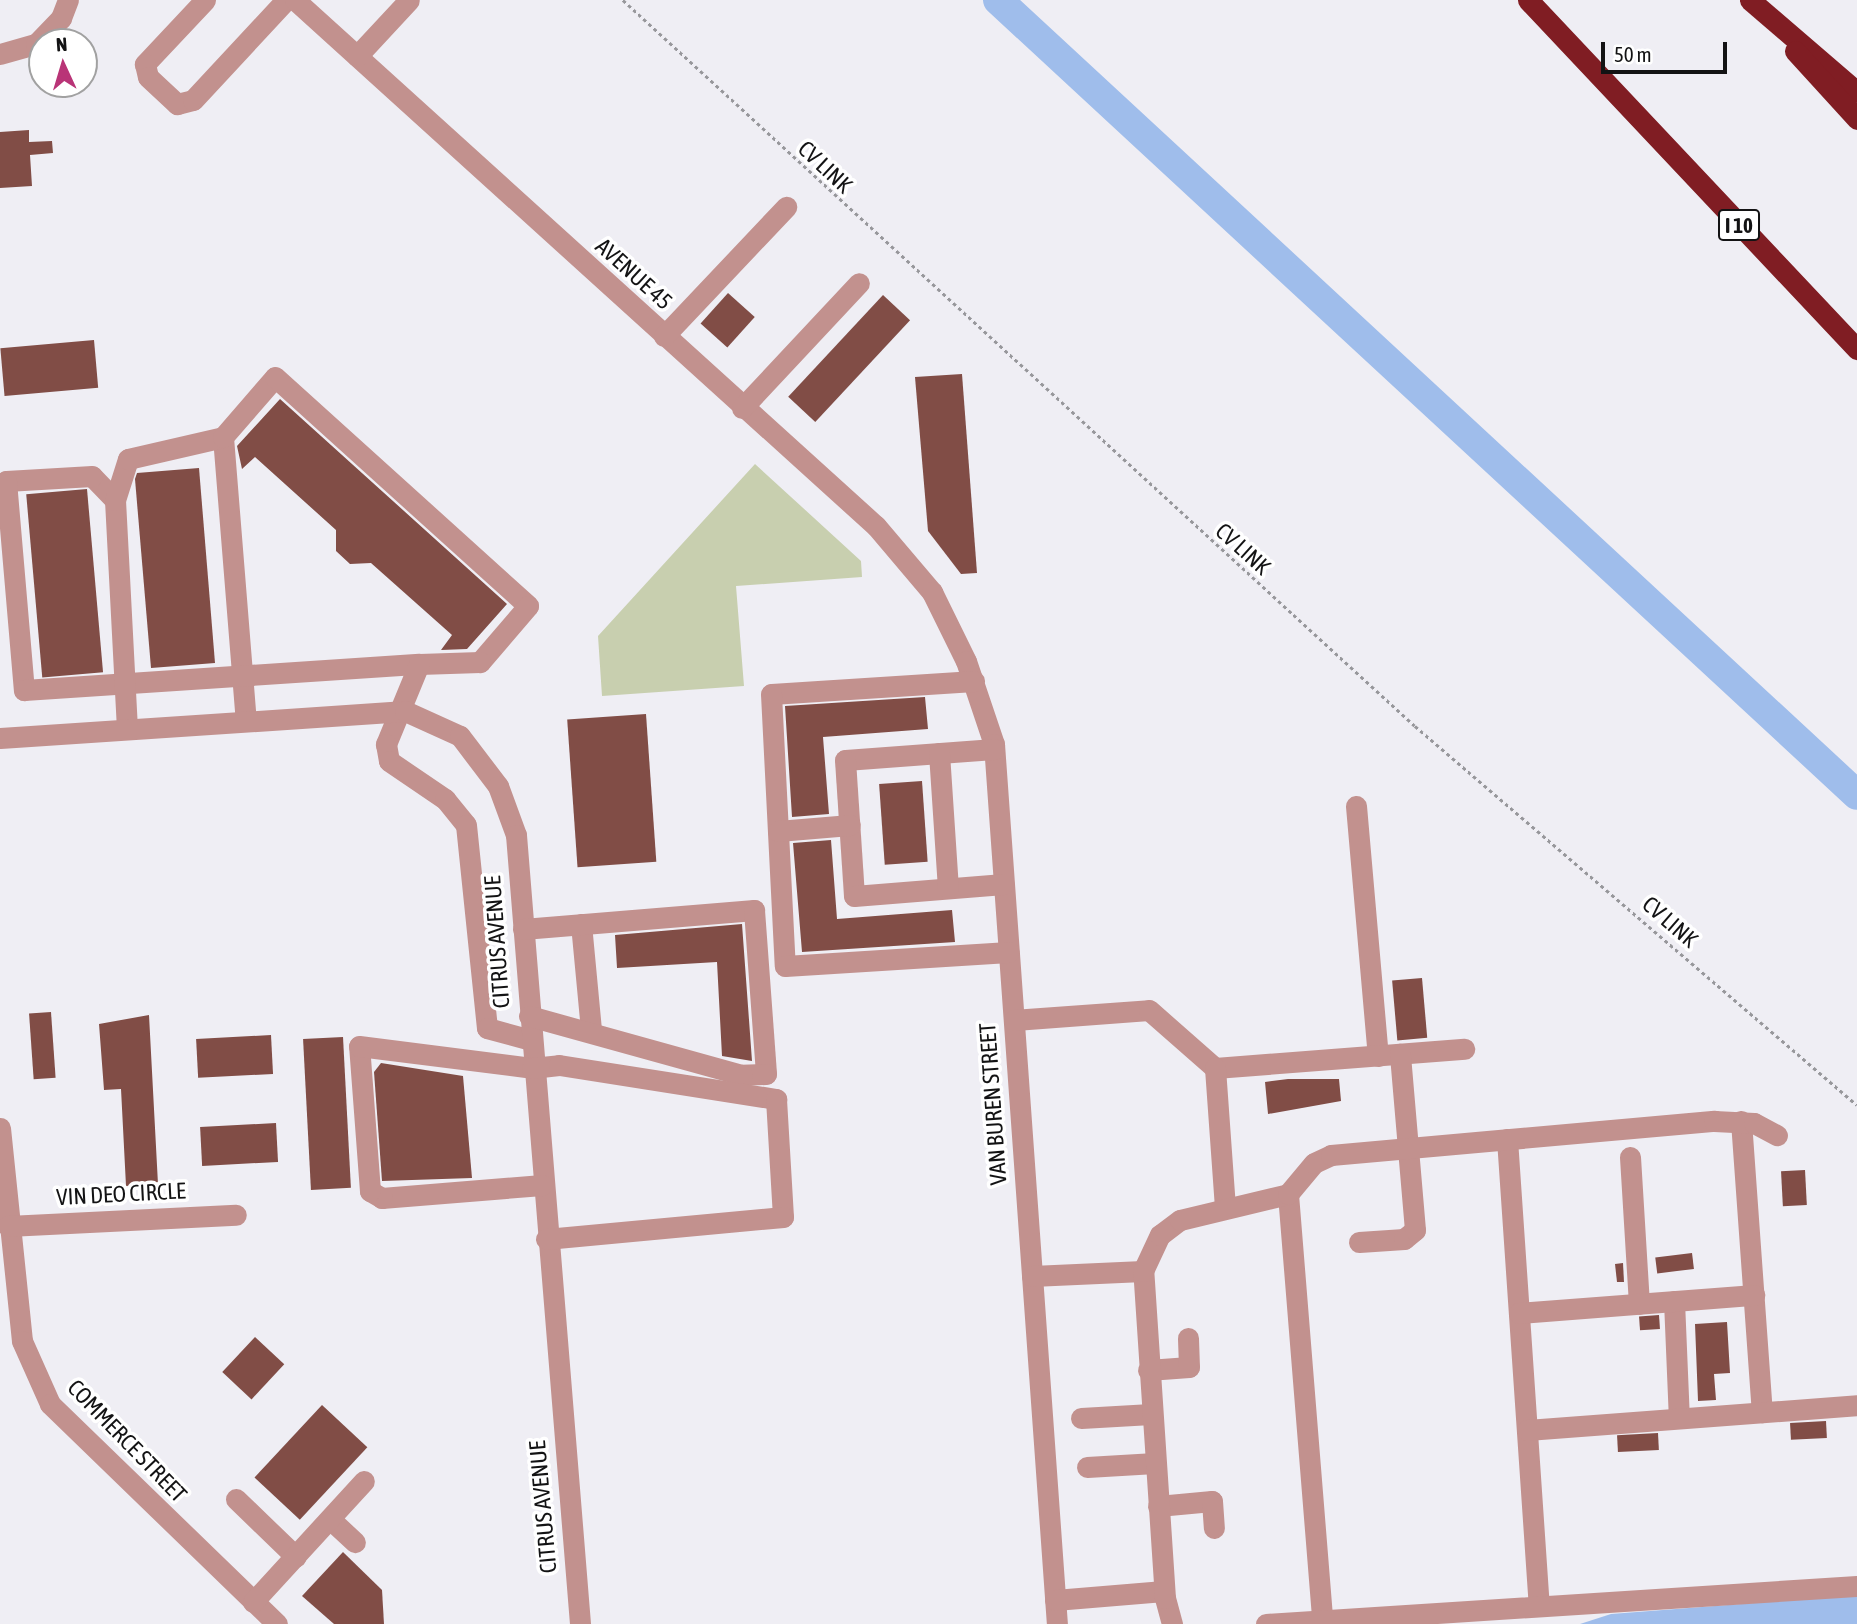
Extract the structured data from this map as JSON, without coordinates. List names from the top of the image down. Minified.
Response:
{"streets":{"highway":["I 10"],"street":["AVENUE 45","CITRUS AVENUE","VAN BUREN STREET","VIN DEO CIRCLE","COMMERCE STREET"],"path":["CV LINK"]},"crossings":[["AVENUE 45","VAN BUREN STREET"],["VIN DEO CIRCLE","COMMERCE STREET"]],"scale_bar":"50 m","north":"top"}
